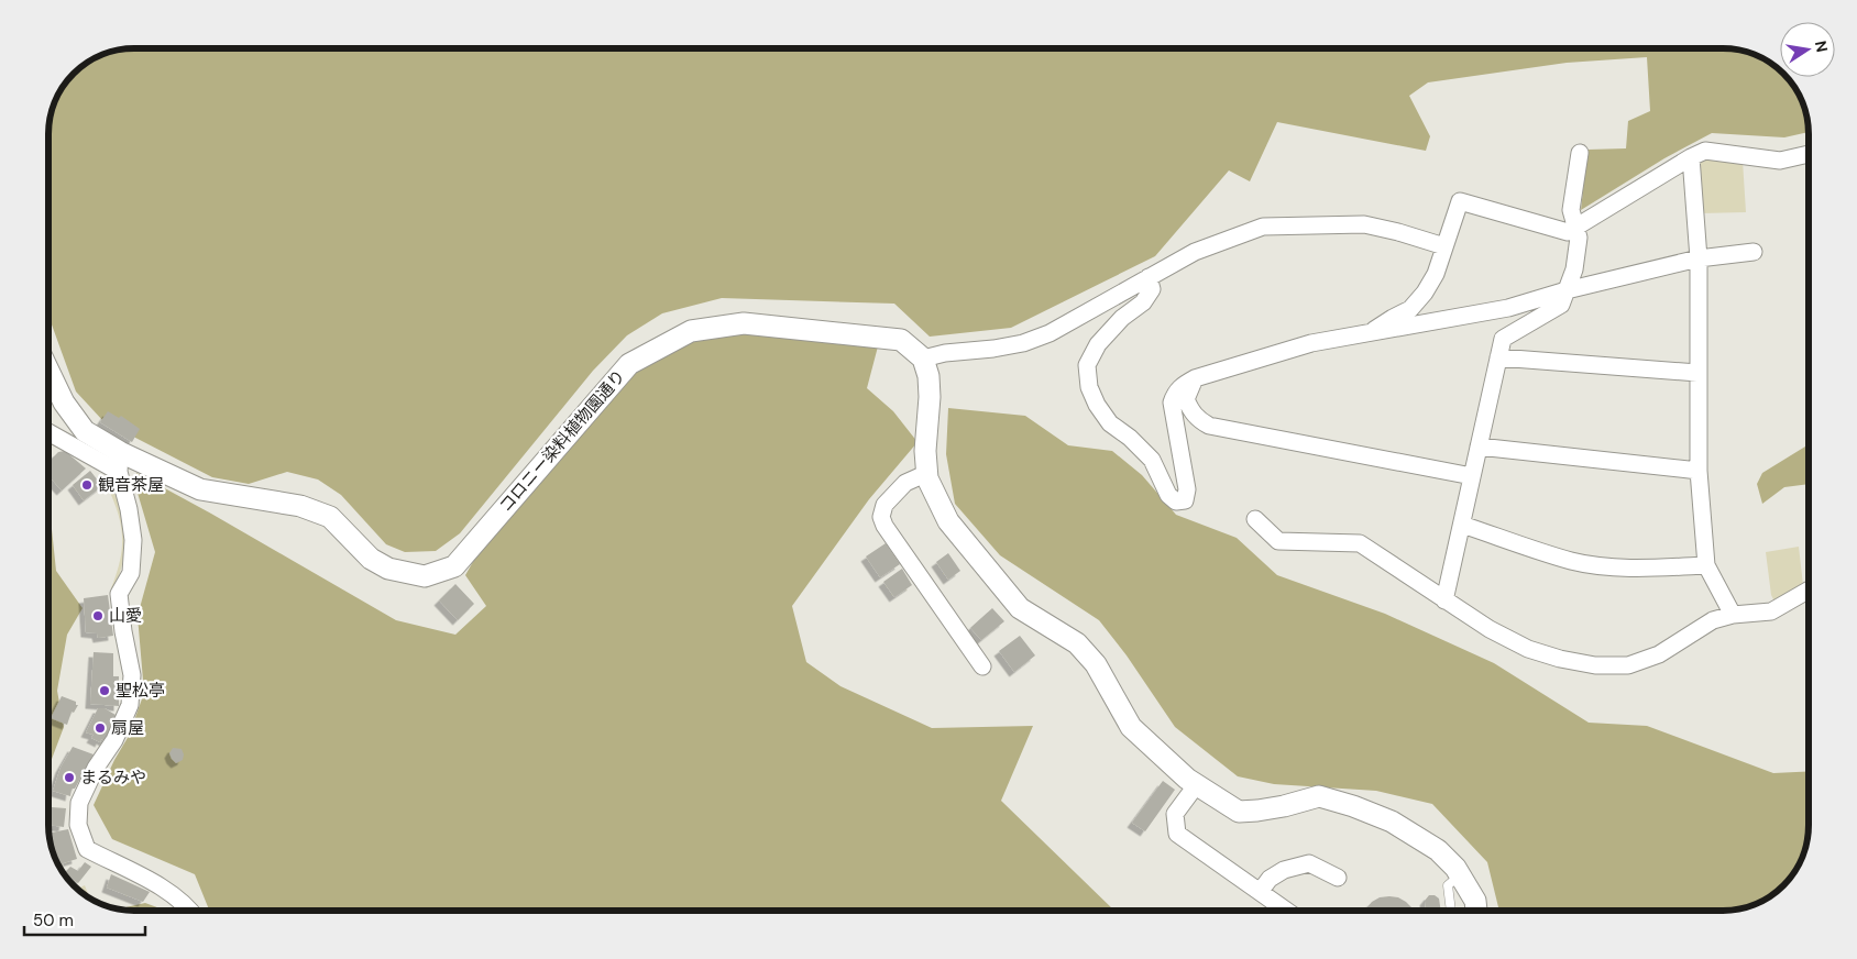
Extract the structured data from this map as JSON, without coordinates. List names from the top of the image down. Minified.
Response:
{"streets":{"street":["コロニー染料植物園通り"]},"places":["観音茶屋","山愛","聖松亭","扇屋","まるみや"],"scale_bar":"50 m","north":"right"}
